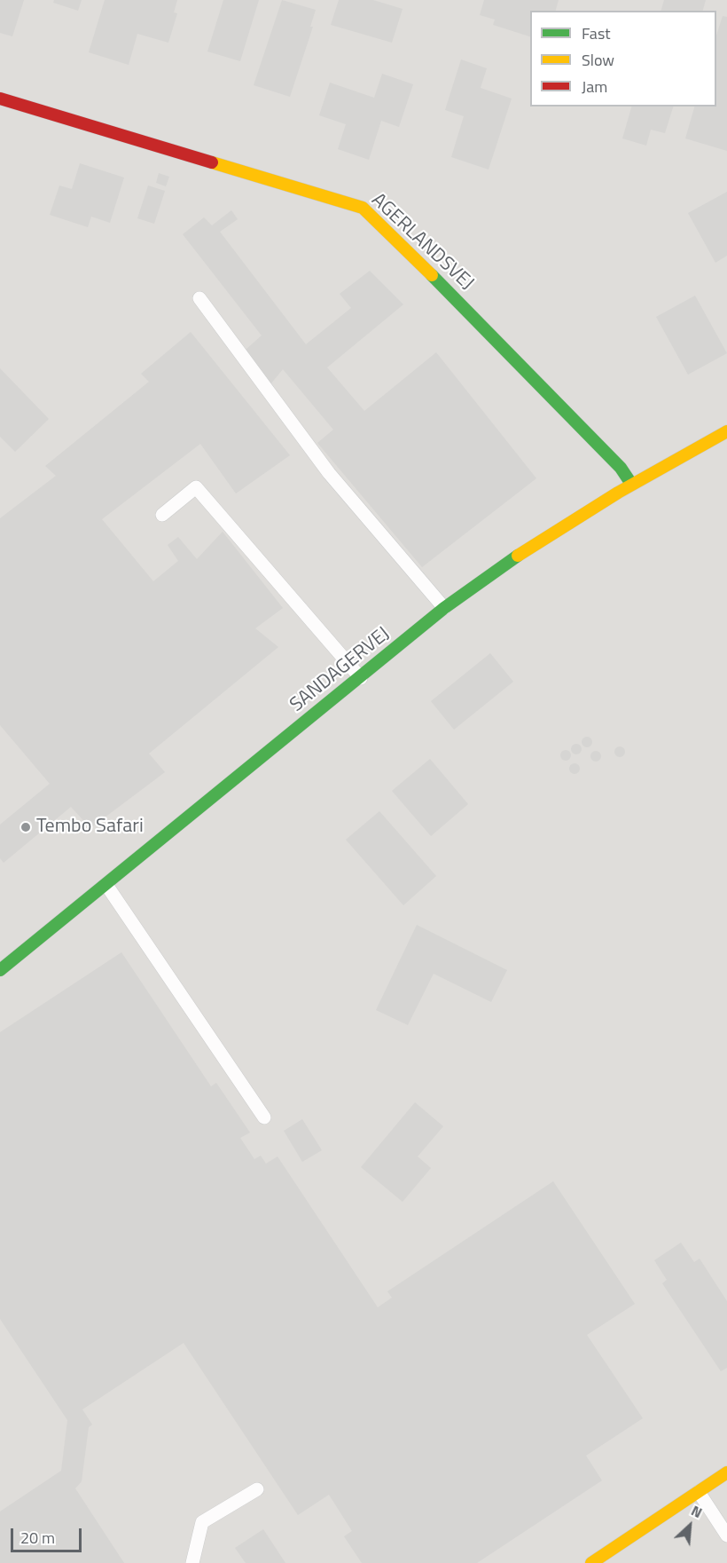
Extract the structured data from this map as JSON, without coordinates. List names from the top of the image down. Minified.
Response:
{"streets":{"street":["AGERLANDSVEJ","SANDAGERVEJ"]},"crossings":[["AGERLANDSVEJ","SANDAGERVEJ"]],"places":["Tembo Safari"],"legend":["Fast","Slow","Jam"],"scale_bar":"20 m","north":"top right"}
